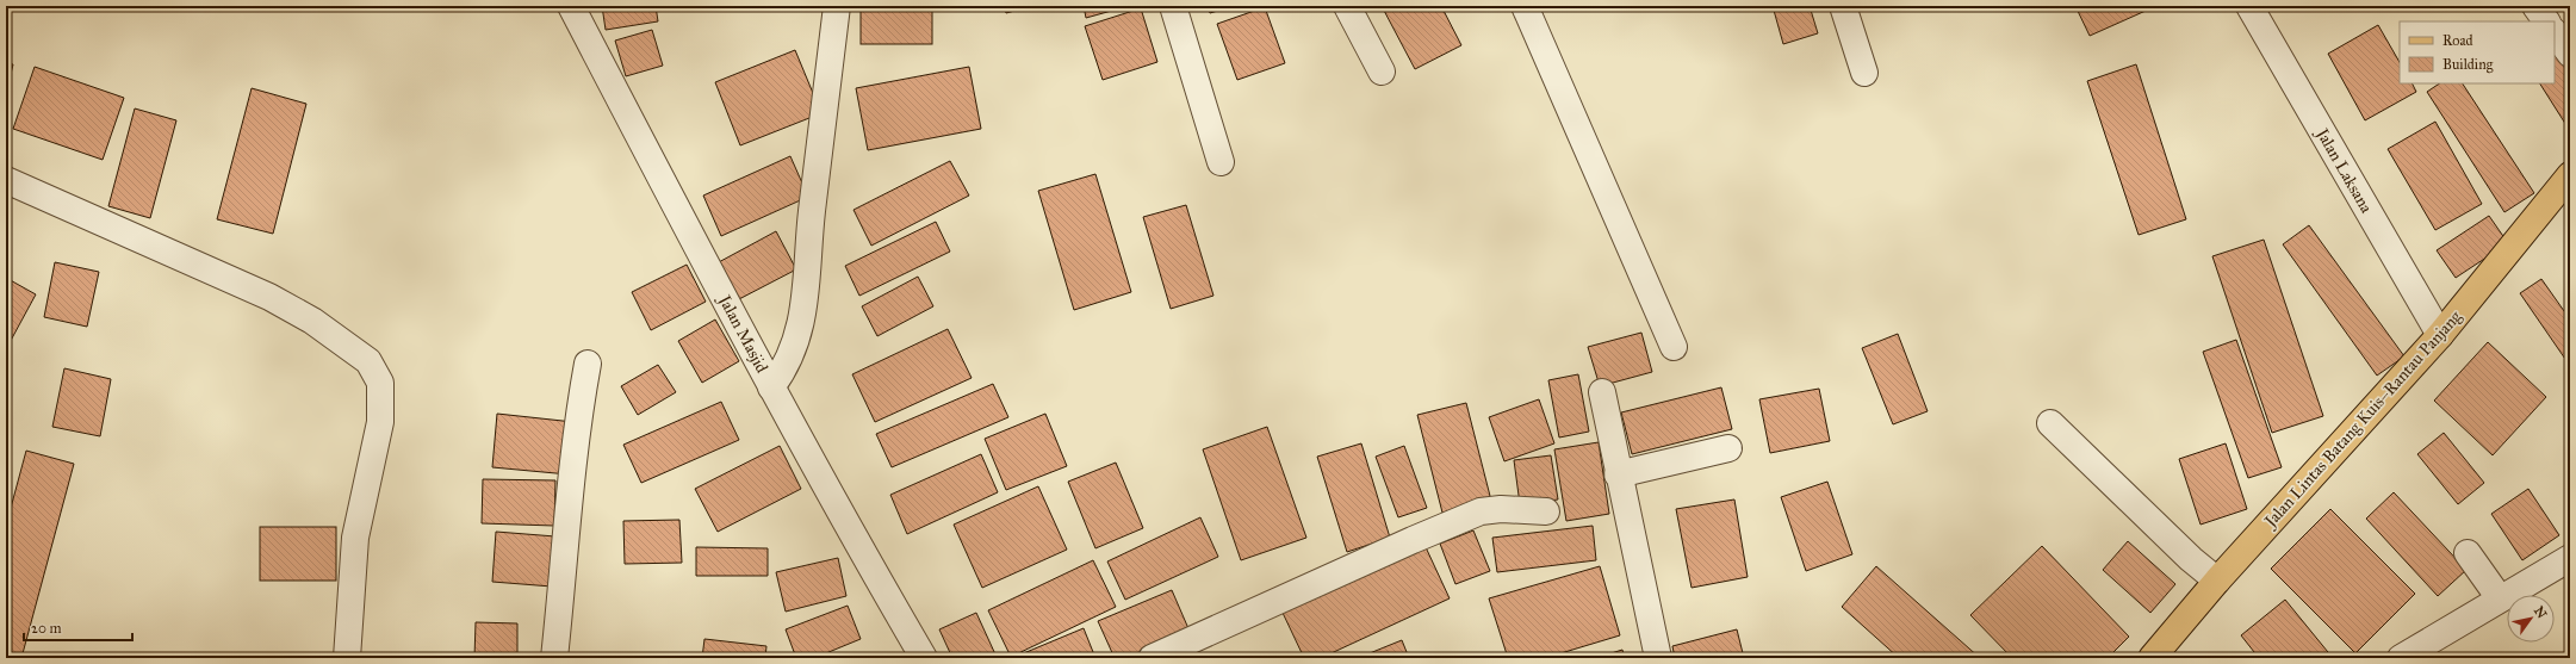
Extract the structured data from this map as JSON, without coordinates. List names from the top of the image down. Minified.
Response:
{"streets":{"main road":["Jalan Lintas Batang Kuis–Rantau Panjang"],"street":["Jalan Laksana","Jalan Masjid"]},"crossings":[["Jalan Laksana","Jalan Lintas Batang Kuis–Rantau Panjang"]],"legend":["Road","Building"],"scale_bar":"20 m","north":"top right"}
